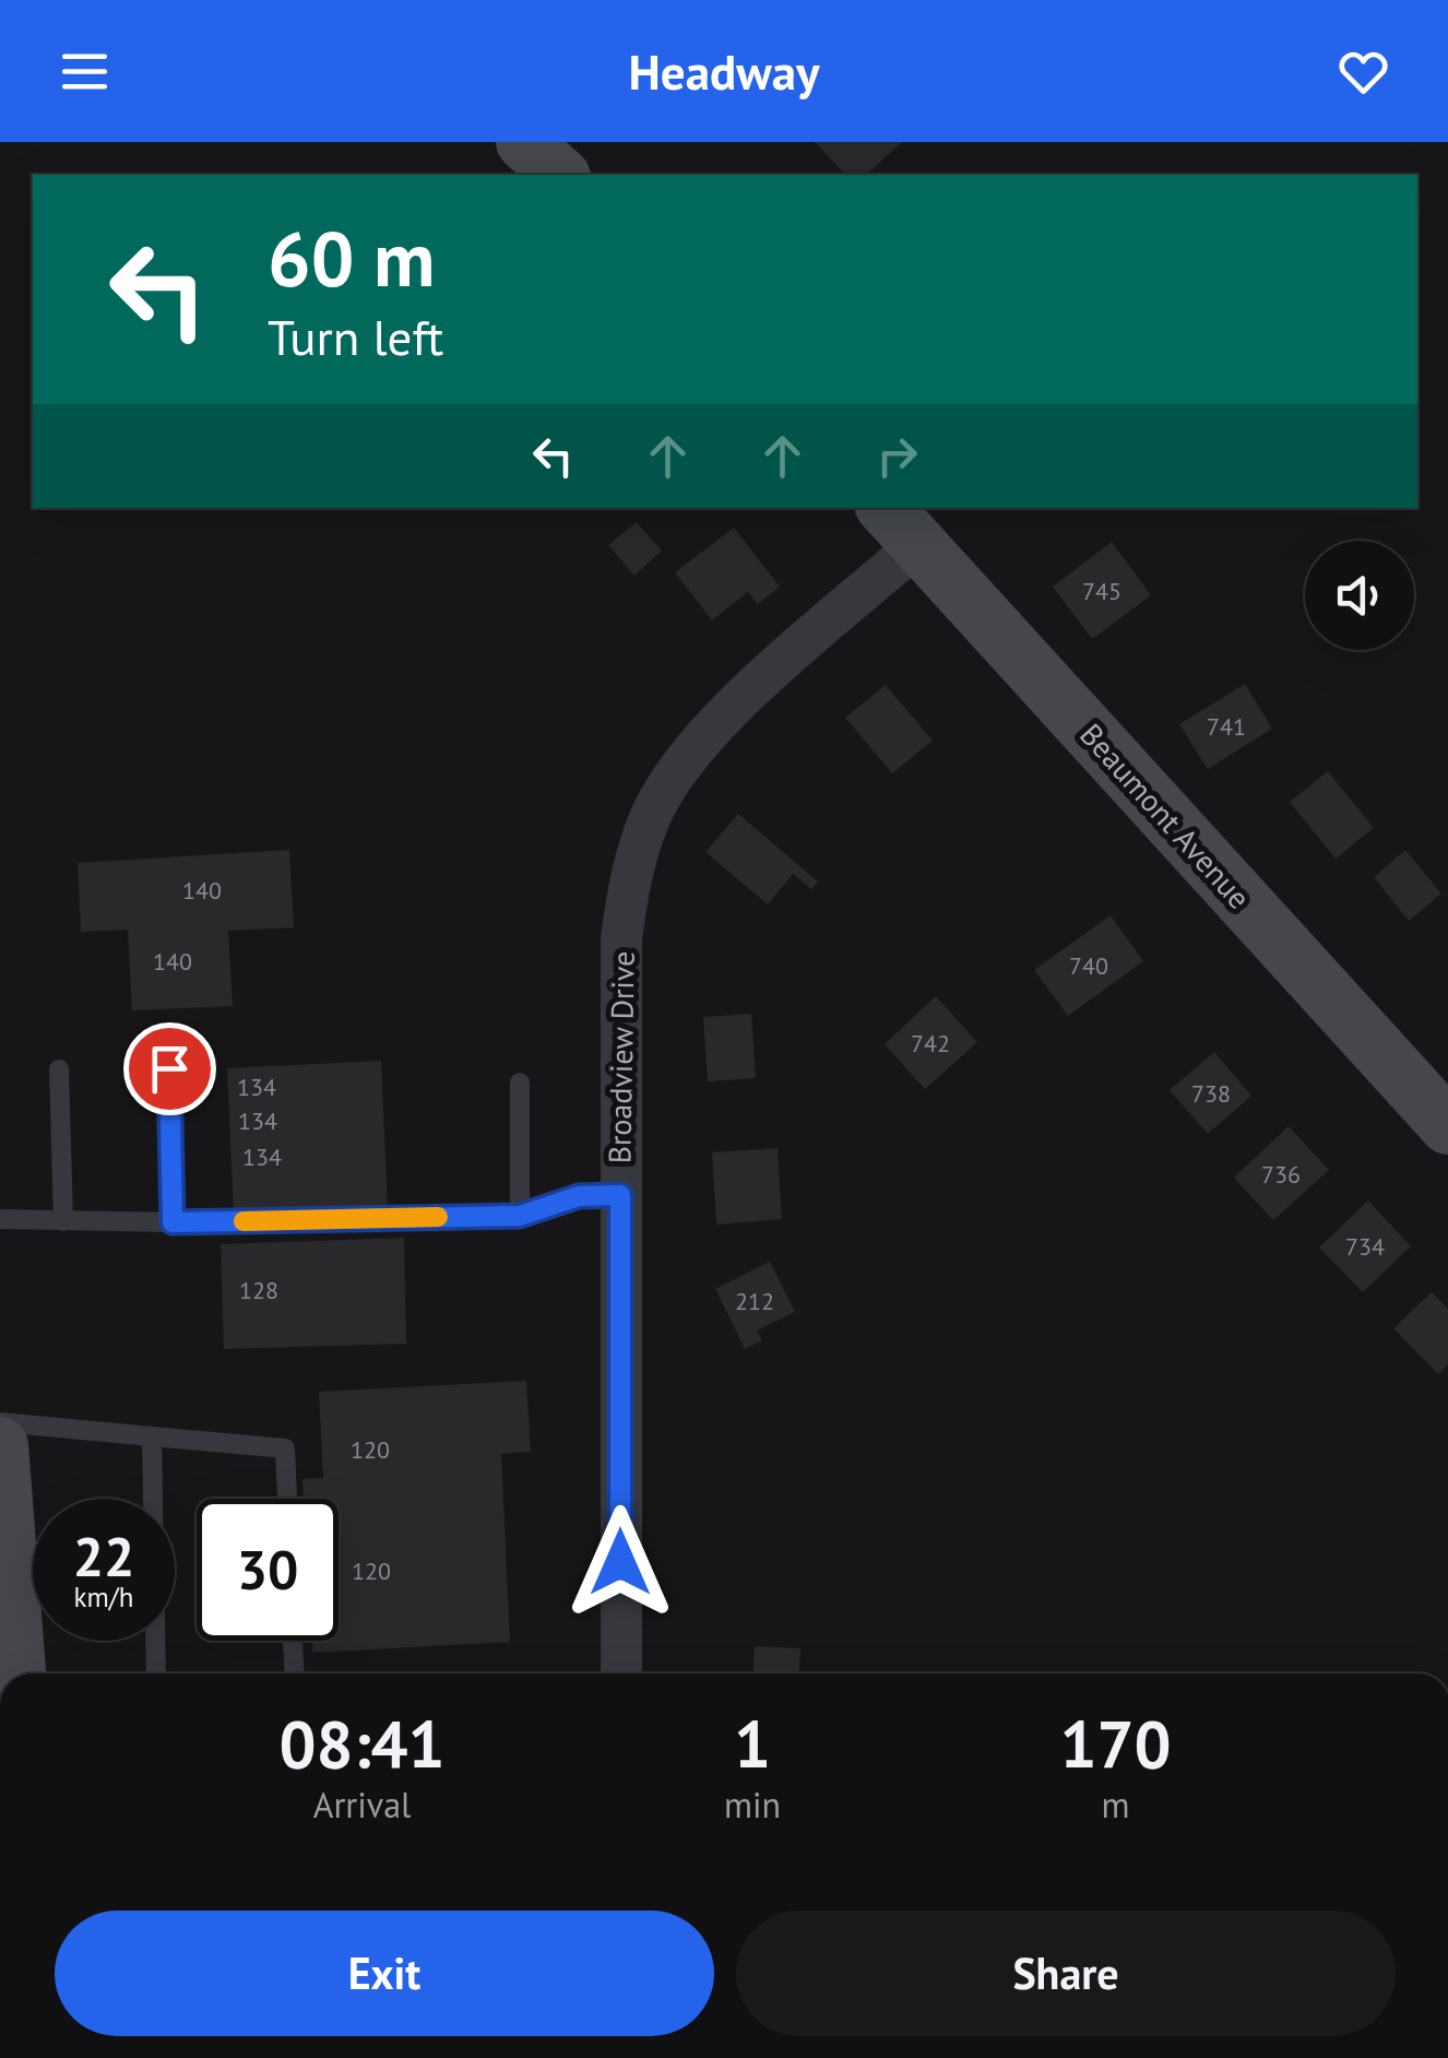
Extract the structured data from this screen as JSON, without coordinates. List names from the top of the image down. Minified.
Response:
{"streets":{"street":["Beaumont Avenue","Broadview Drive"]},"crossings":[["Beaumont Avenue","Broadview Drive"]],"house_numbers":["745","741","140","140","740","742","134","738","134","134","736","734","128","212","120","120"],"page":{"header":"Headway","turn":["60 m","Turn left"],"speed":"22 km/h","limit":"30","eta":["08:41","Arrival","1","min","170","m"],"buttons":["Exit","Share"]}}
